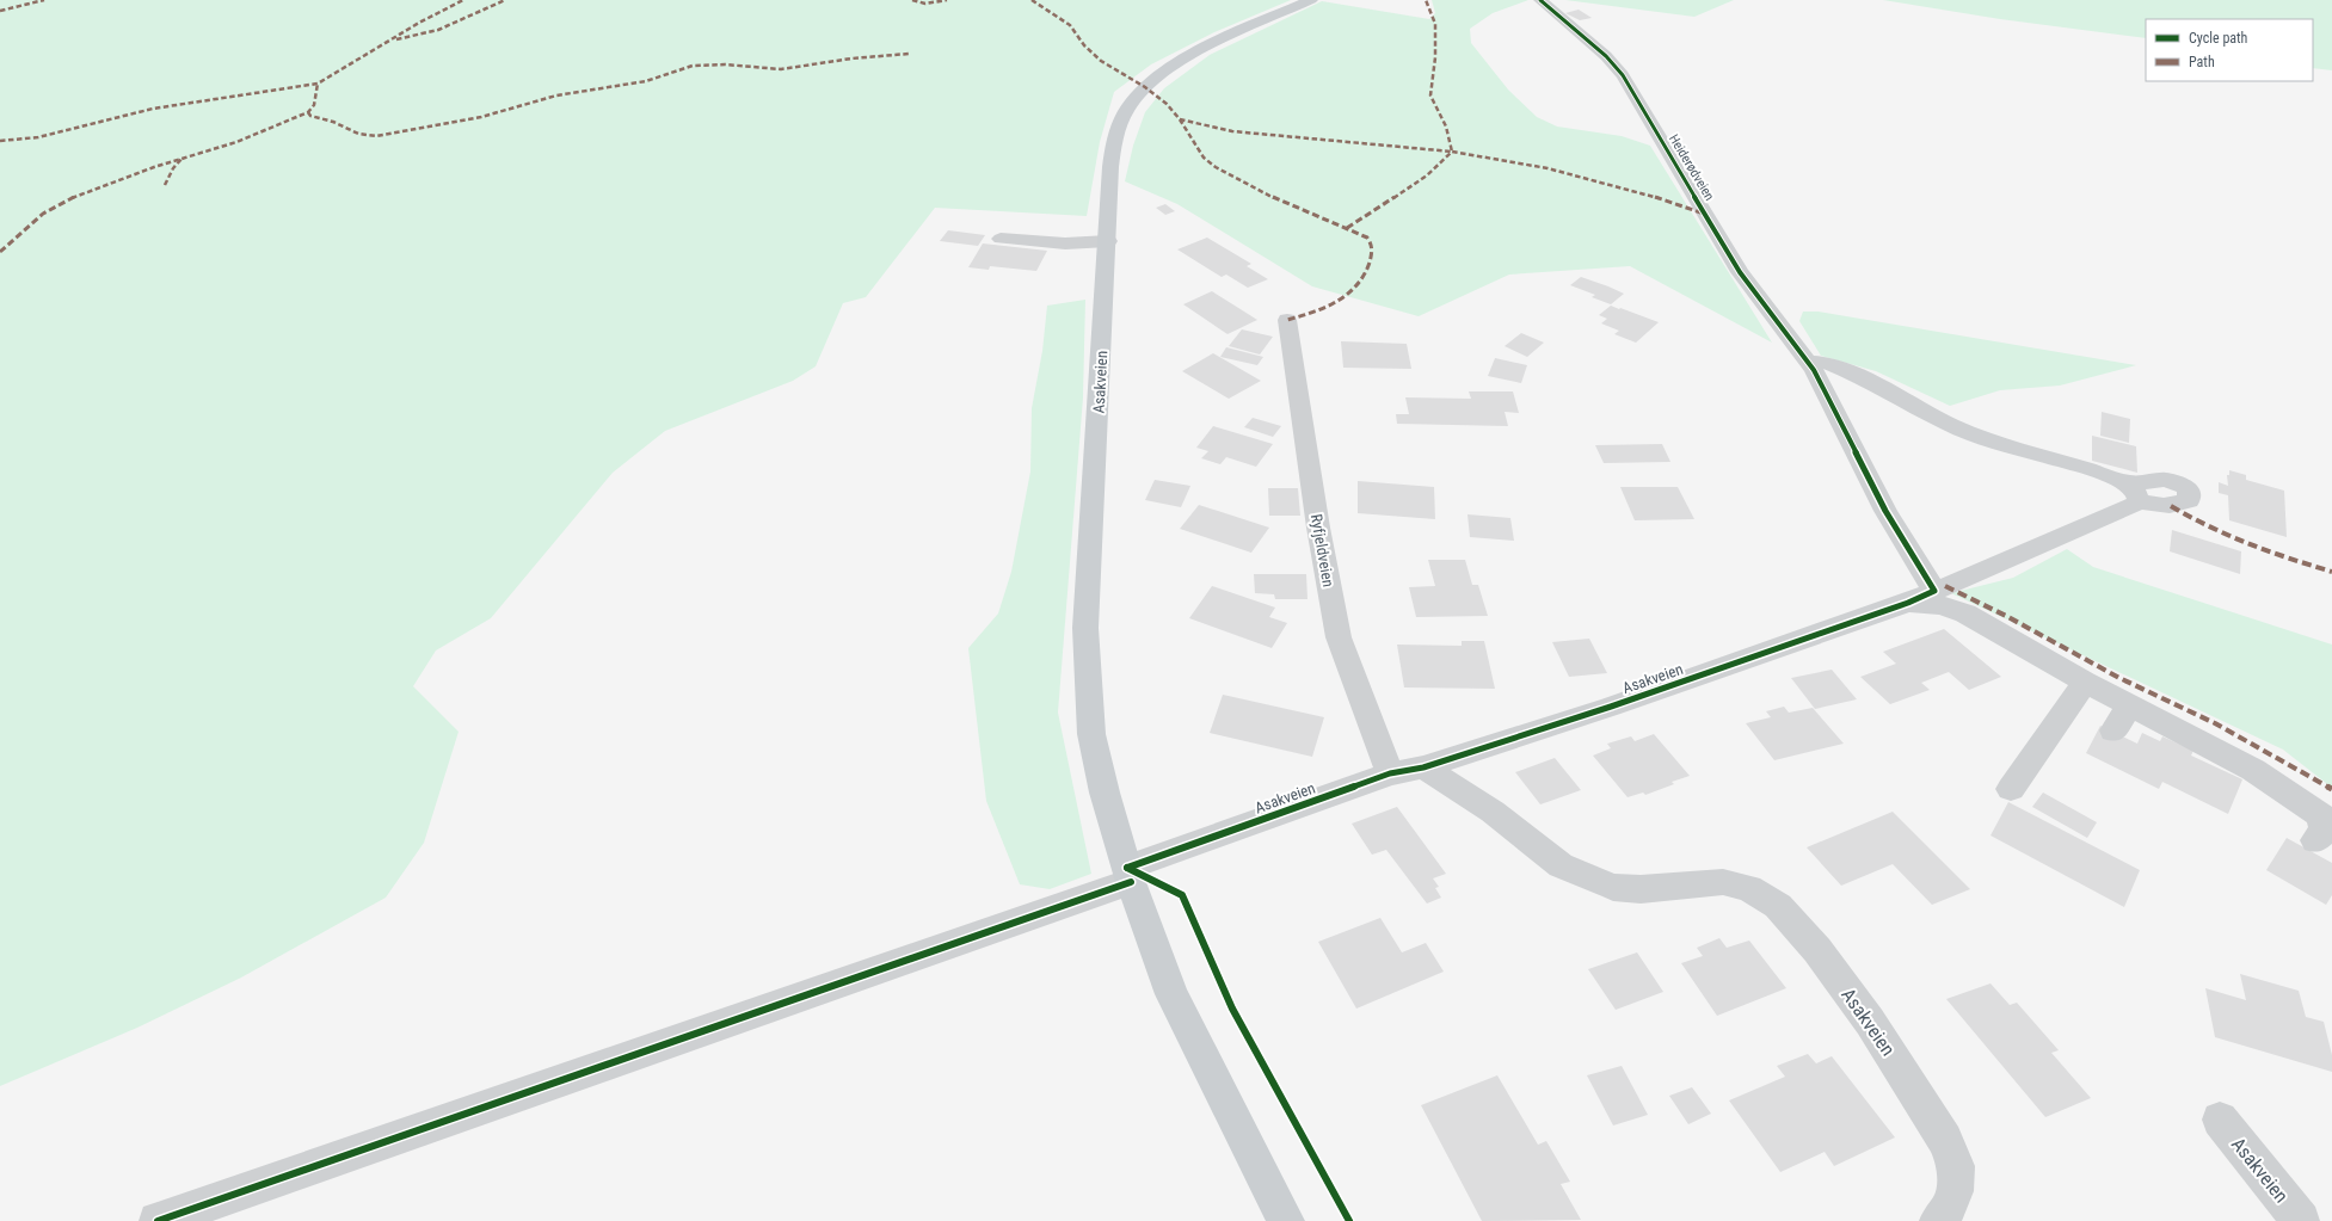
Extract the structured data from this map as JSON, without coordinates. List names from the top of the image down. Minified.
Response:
{"streets":{"main road":["Asakveien"],"street":["Heiderødveien","Ryfjeldveien"]},"crossings":[["Heiderødveien","Asakveien"],["Asakveien","Ryfjeldveien"]],"legend":["Cycle path","Path"]}
